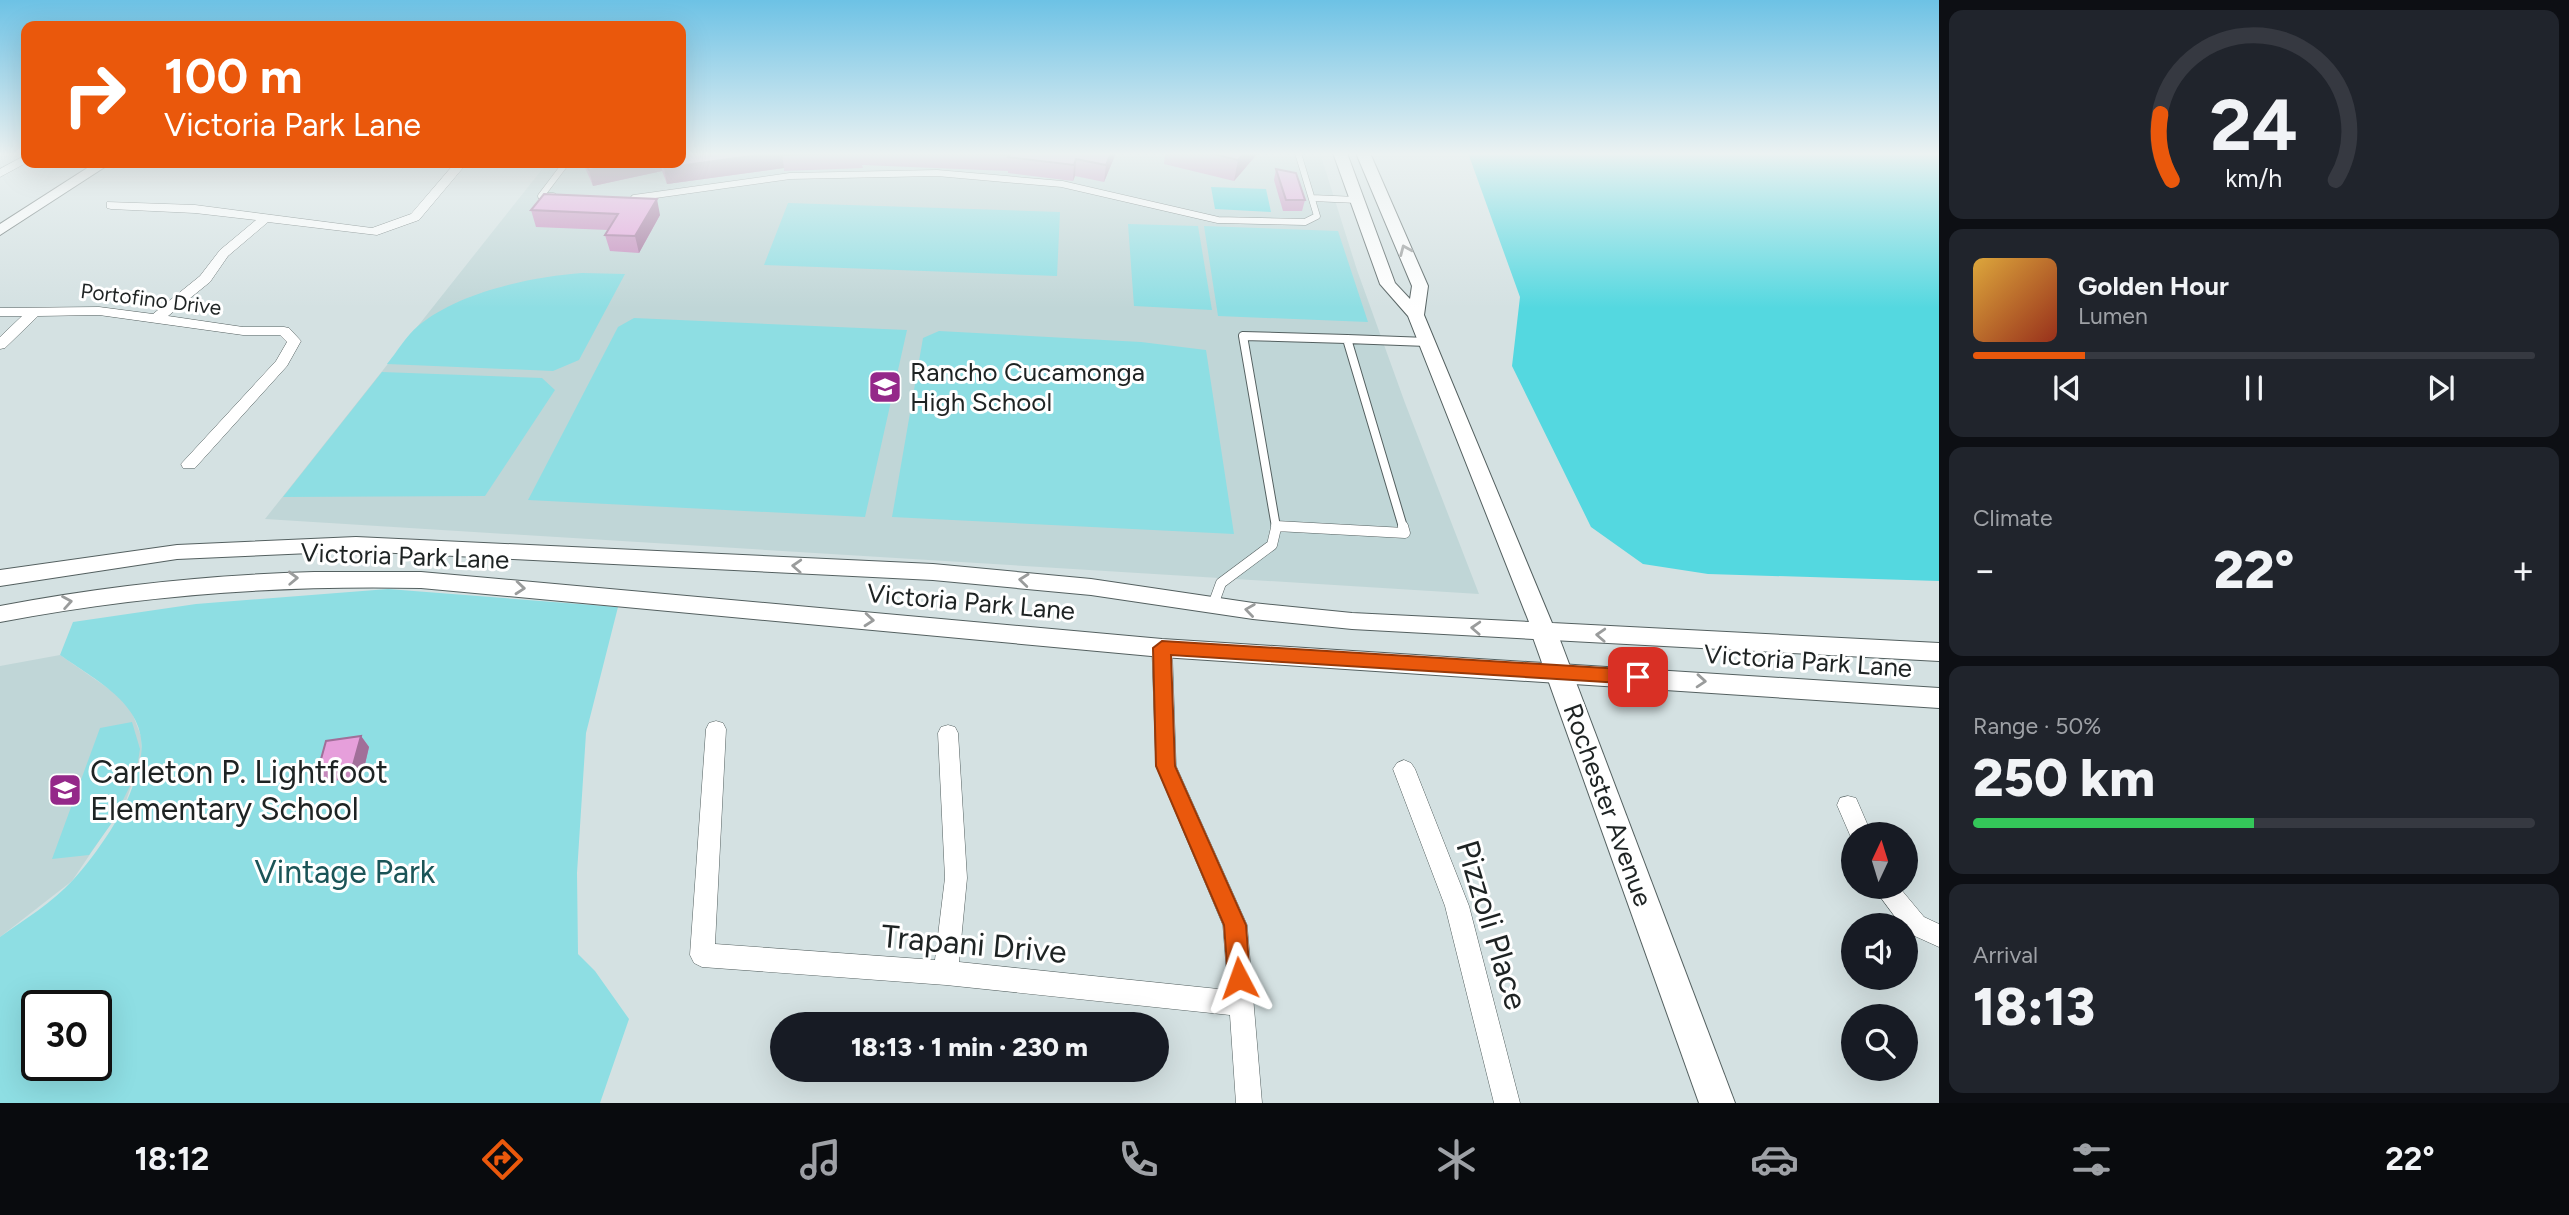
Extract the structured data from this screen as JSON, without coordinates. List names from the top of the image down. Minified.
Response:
{"streets":{"main road":["Rochester Avenue"],"street":["Portofino Drive","Victoria Park Lane","Pizzoli Place","Trapani Drive"]},"crossings":[["Victoria Park Lane","Rochester Avenue"]],"parks":["Vintage Park"],"places":{"school or university":["Rancho Cucamonga High School","Carleton P. Lightfoot Elementary School"]},"north":"top","page":{"turn":["100 m","Victoria Park Lane"],"song":["Golden Hour","Lumen"],"tile":["Climate",["Range · 50%","250 km"],["Arrival","18:13"]],"heat":["−","22°","+"],"limit":"30","trip":"18:13 · 1 min · 230 m","tabs":["18:12","22°"],"gauge":["24","km/h"]}}
